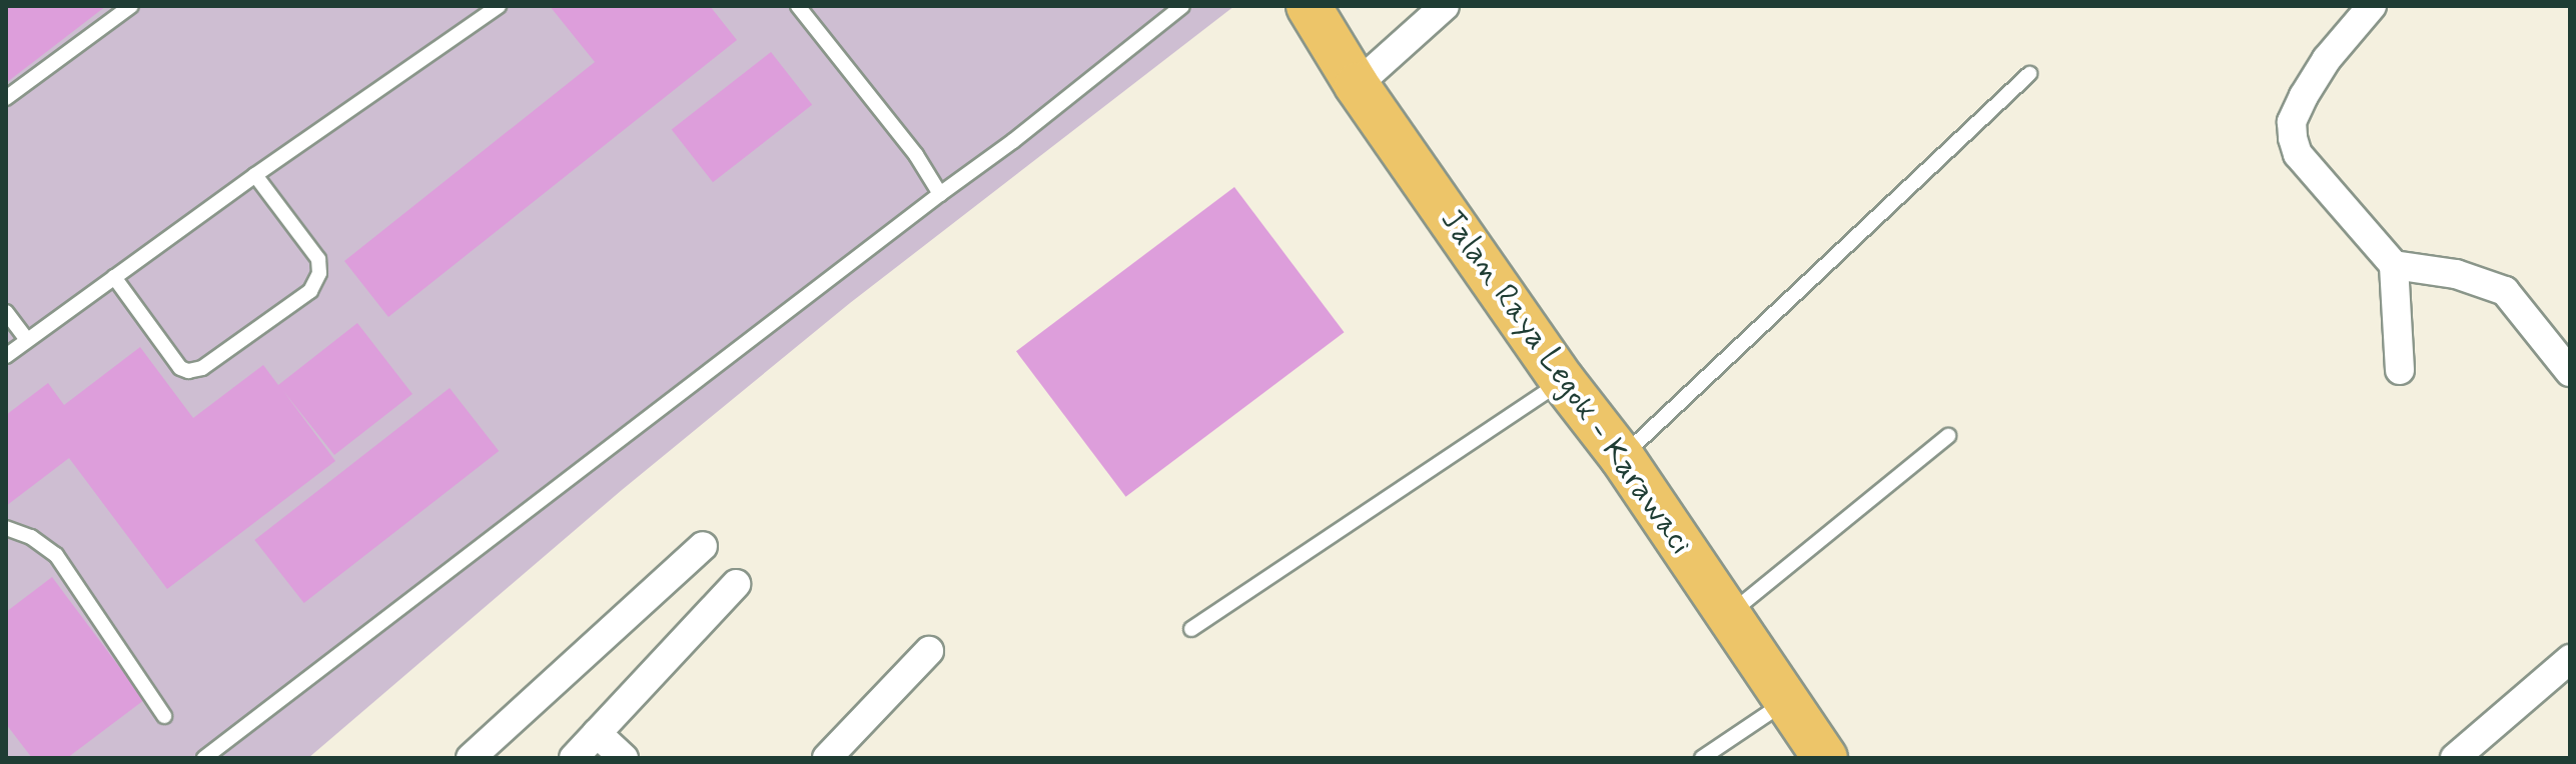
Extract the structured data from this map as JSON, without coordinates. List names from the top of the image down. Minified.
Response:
{"streets":{"main road":["Jalan Raya Legok - Karawaci"]}}
